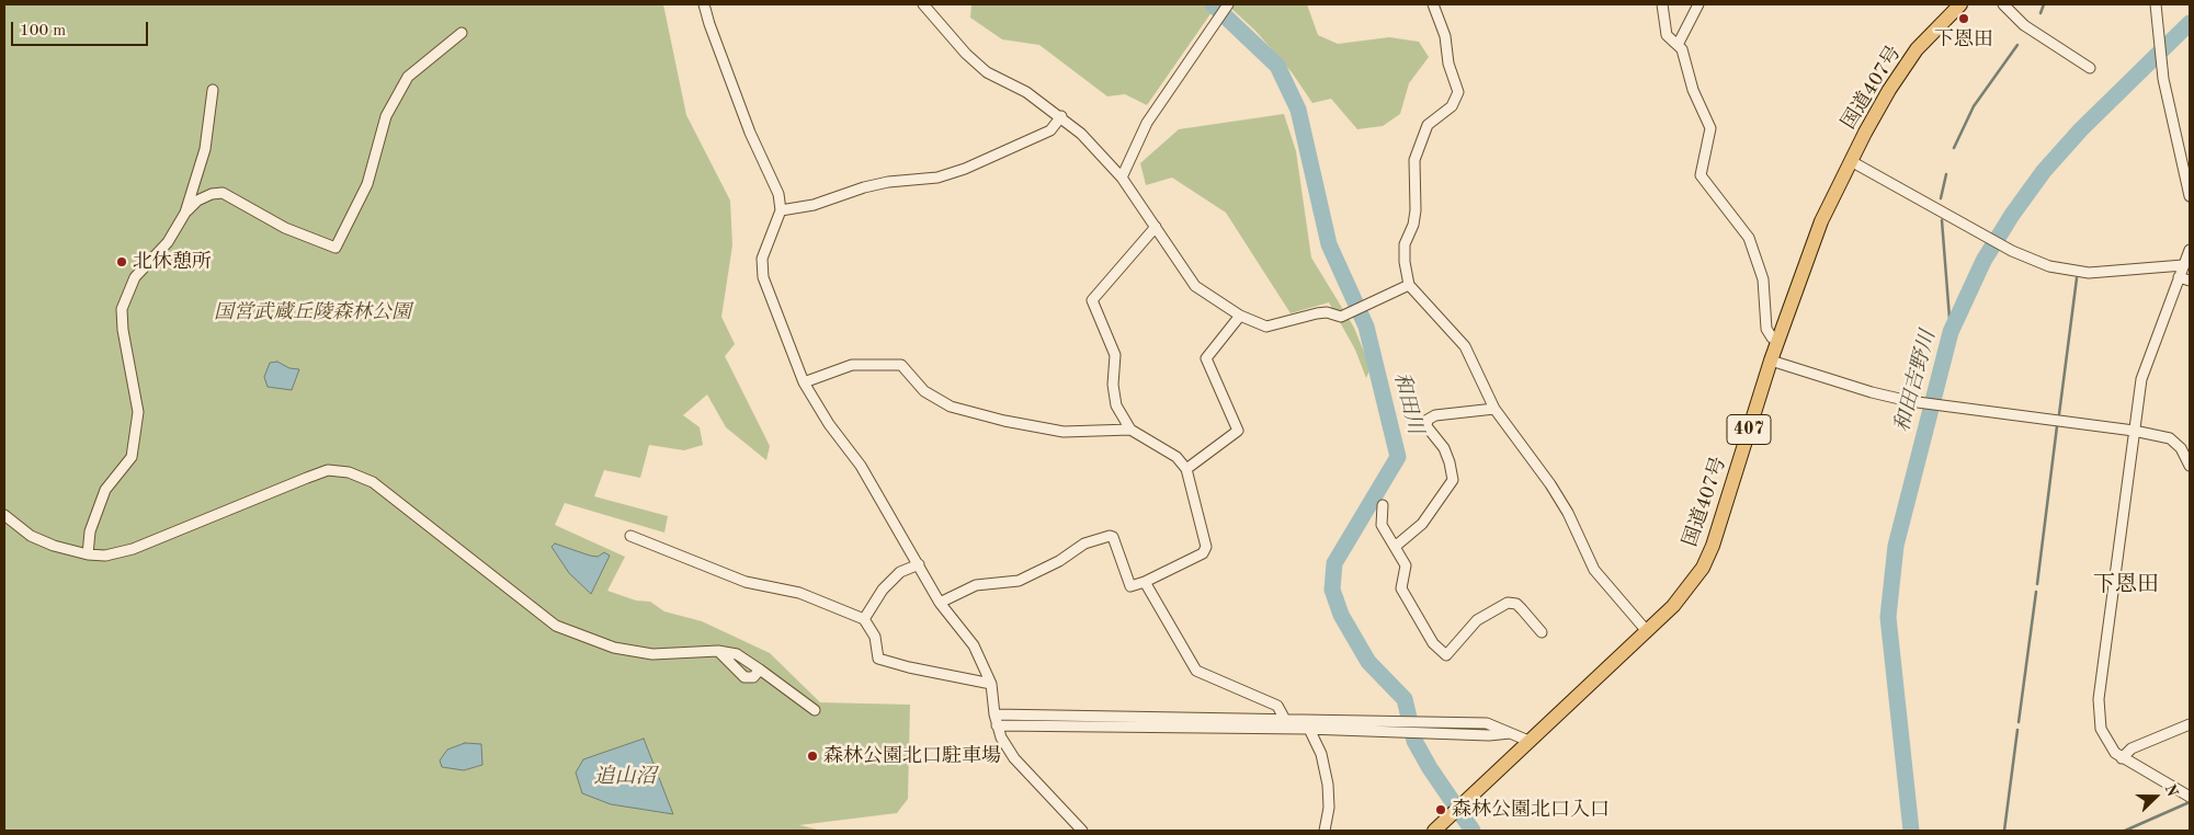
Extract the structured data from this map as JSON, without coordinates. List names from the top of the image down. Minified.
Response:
{"streets":{"highway":["国道407号","407"]},"districts":["下恩田"],"water":["和田吉野川","和田川","追山沼"],"parks":["国営武蔵丘陵森林公園"],"places":["下恩田","北休憩所","森林公園北口駐車場","森林公園北口入口"],"scale_bar":"100 m","north":"right"}
